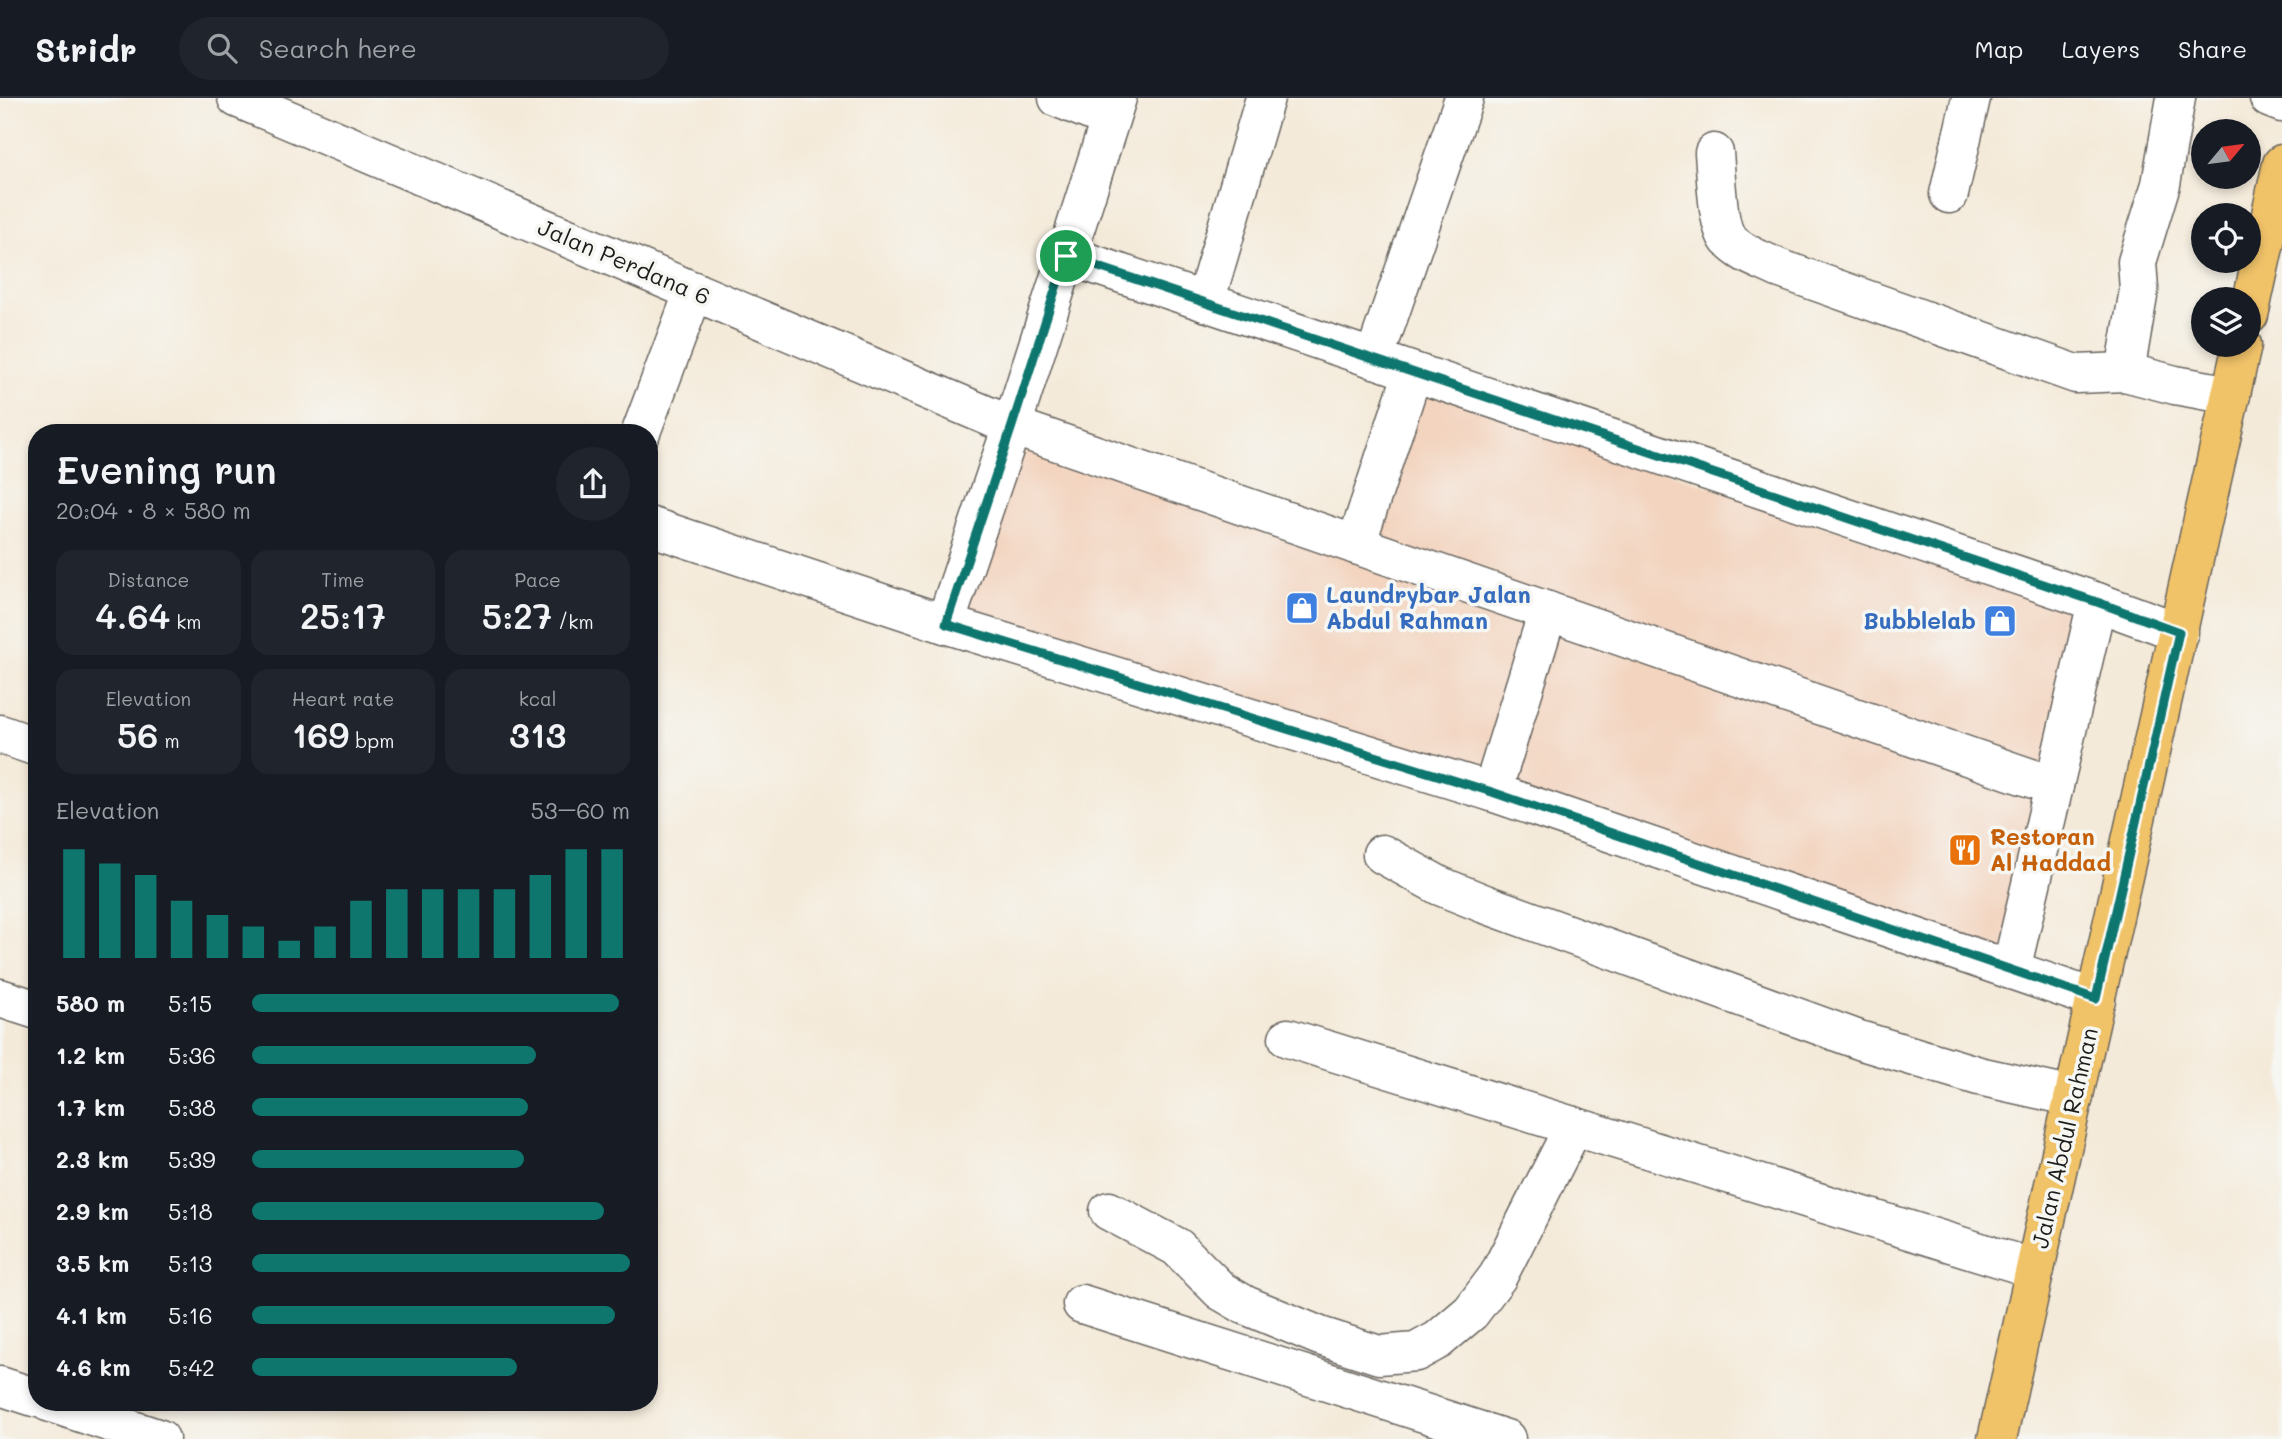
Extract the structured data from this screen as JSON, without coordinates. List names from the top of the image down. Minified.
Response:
{"streets":{"main road":["Jalan Abdul Rahman"],"street":["Jalan Perdana 6"]},"places":{"shop":["Laundrybar Jalan Abdul Rahman","Bubblelab"],"restaurant":["Restoran Al Haddad"]},"north":"top right","page":{"header":"Stridr","search":"Search here","nav":["Map","Layers","Share"],"heading":["Evening run","20:04 · 8 × 580 m"],"stats":[["Distance","4.64 km"],["Time","25:17"],["Pace","5:27 /km"],["Elevation","56 m"],["Heart rate","169 bpm"],["kcal","313"]],"chart":["Elevation","53–60 m"],"list":[{"name":"580 m","note":"5:15"},{"name":"1.2 km","note":"5:36"},{"name":"1.7 km","note":"5:38"},{"name":"2.3 km","note":"5:39"},{"name":"2.9 km","note":"5:18"},{"name":"3.5 km","note":"5:13"},{"name":"4.1 km","note":"5:16"},{"name":"4.6 km","note":"5:42"}]}}
